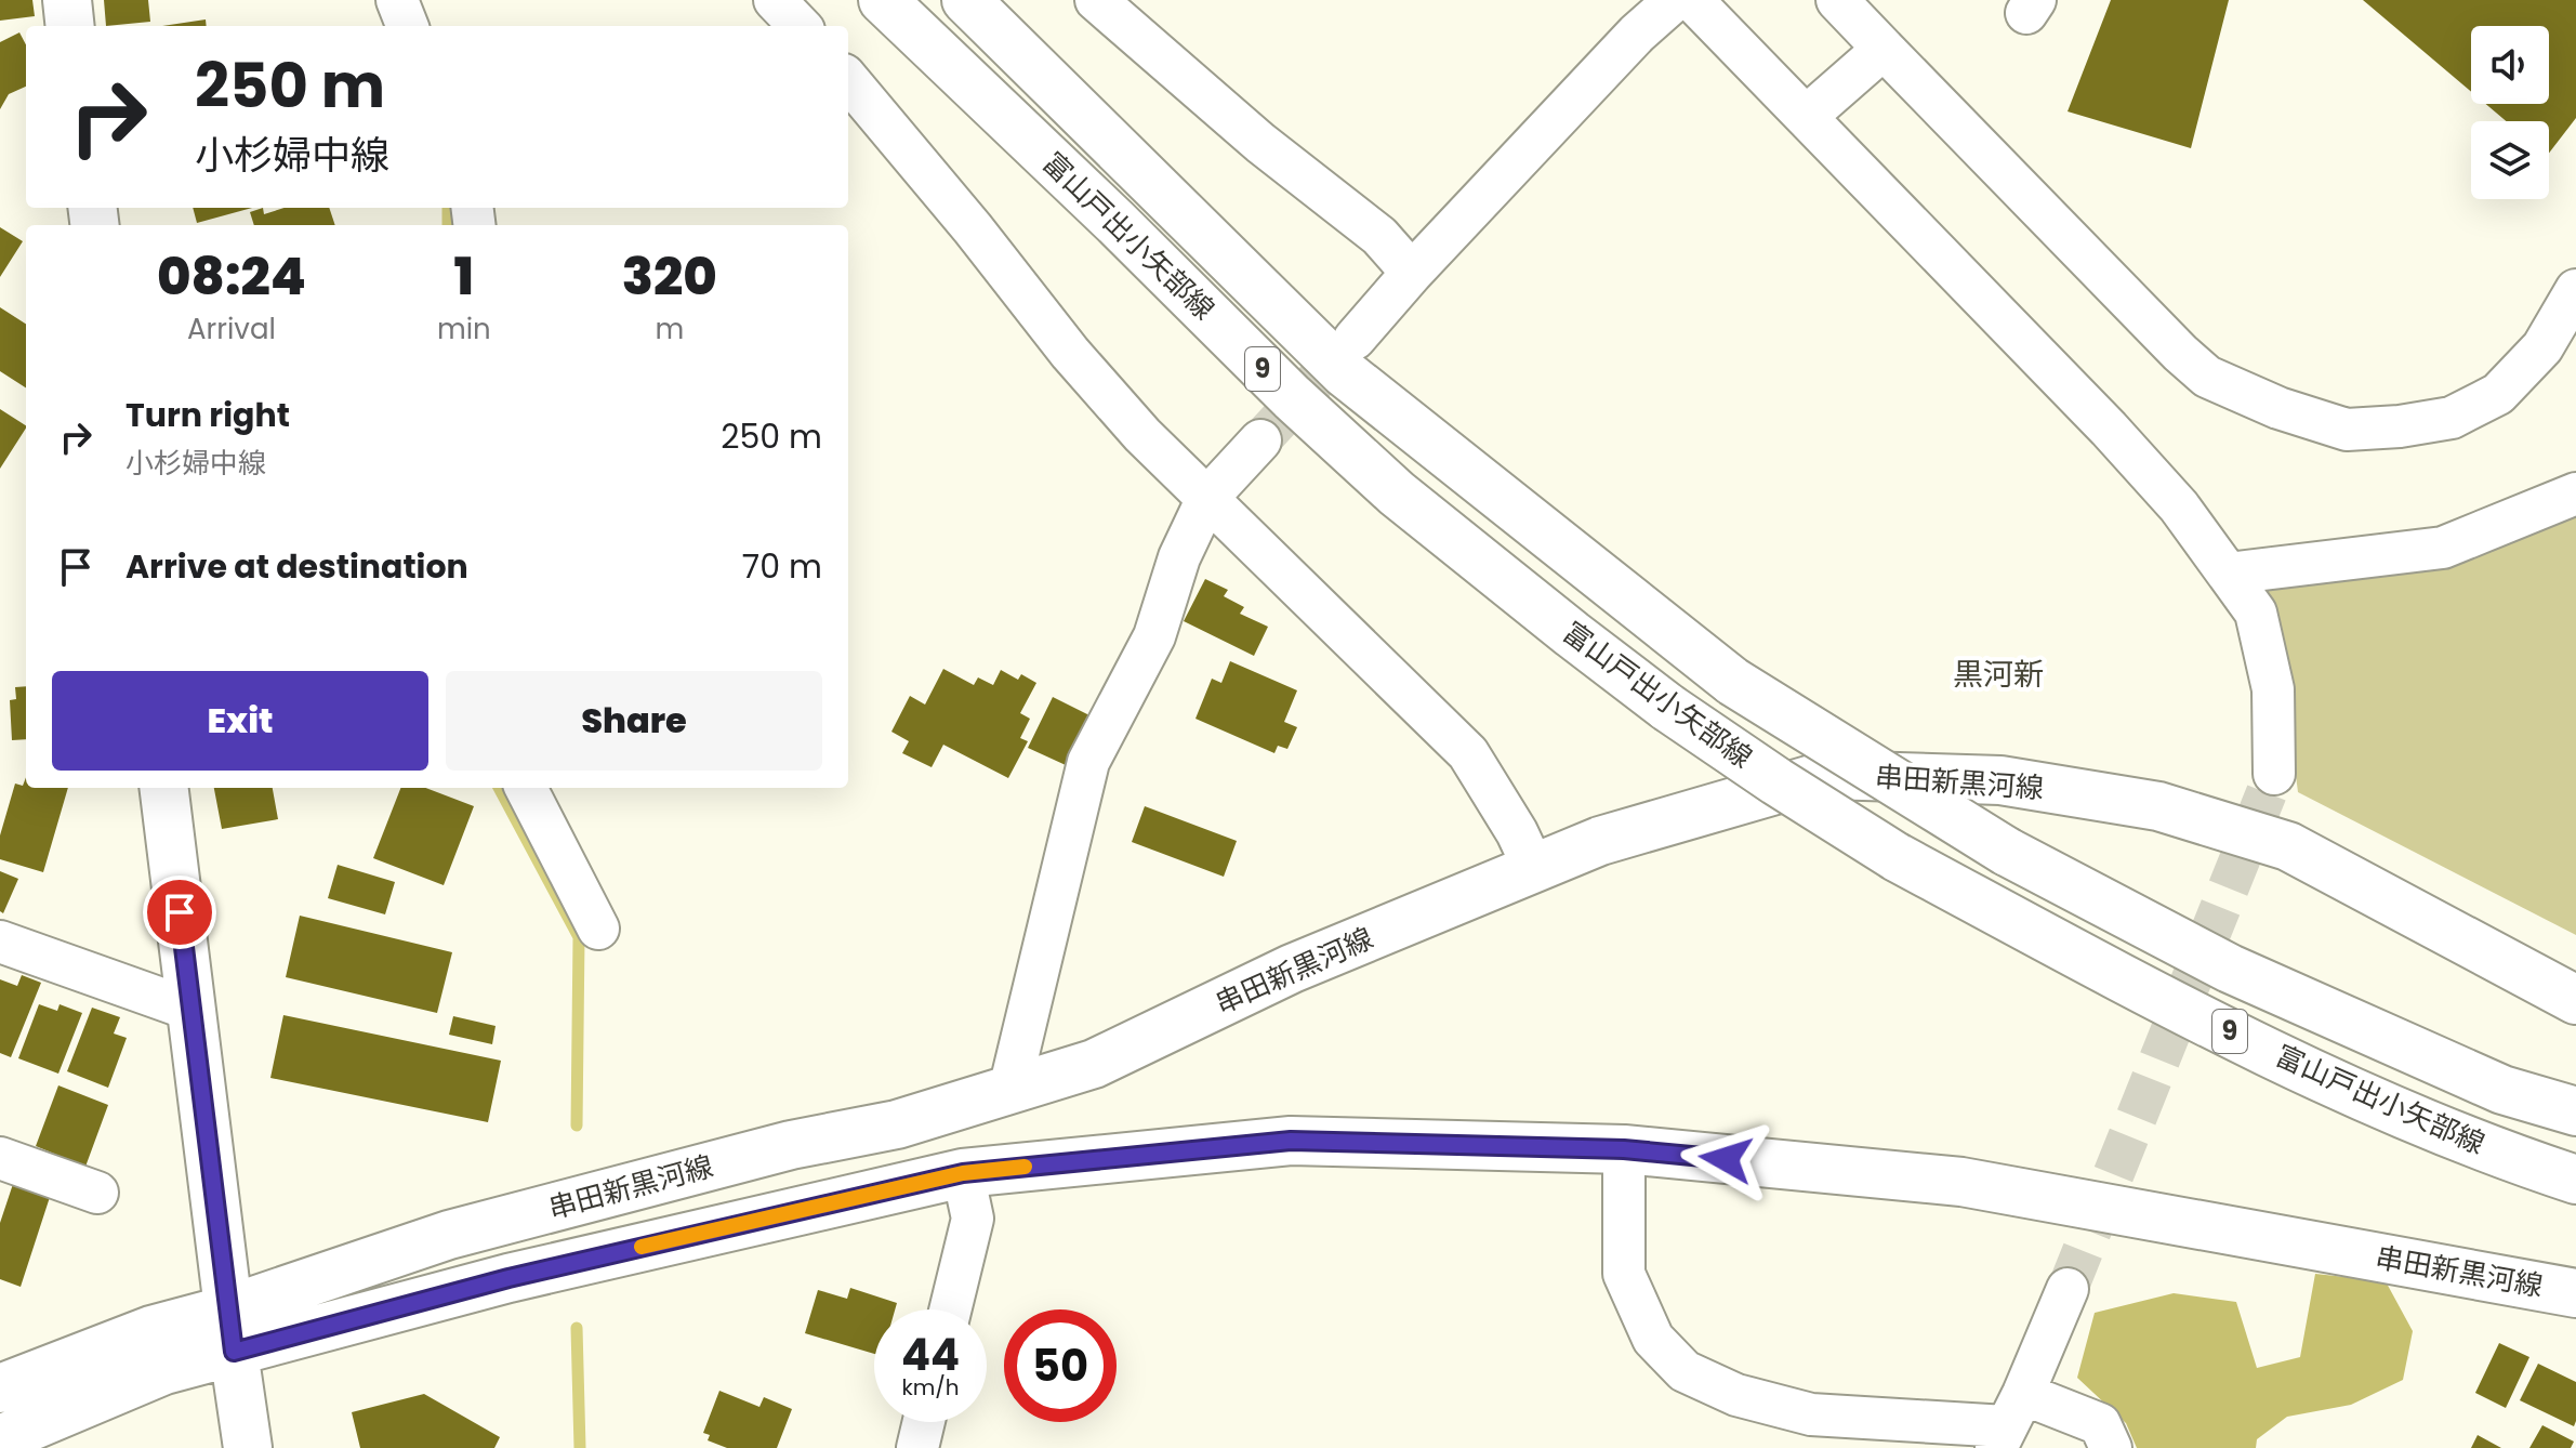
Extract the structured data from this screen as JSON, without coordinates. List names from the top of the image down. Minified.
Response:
{"streets":{"main road":["富山戸出小矢部線","9","串田新黒河線"]},"districts":["黒河新"],"page":{"turn":["250 m","小杉婦中線"],"eta":["08:24","Arrival","1","min","320","m"],"list":[{"name":"Turn right","note":"小杉婦中線","value":"250 m"},{"name":"Arrive at destination","value":"70 m"}],"buttons":["Exit","Share"],"speed":"44 km/h","limit":"50"}}
